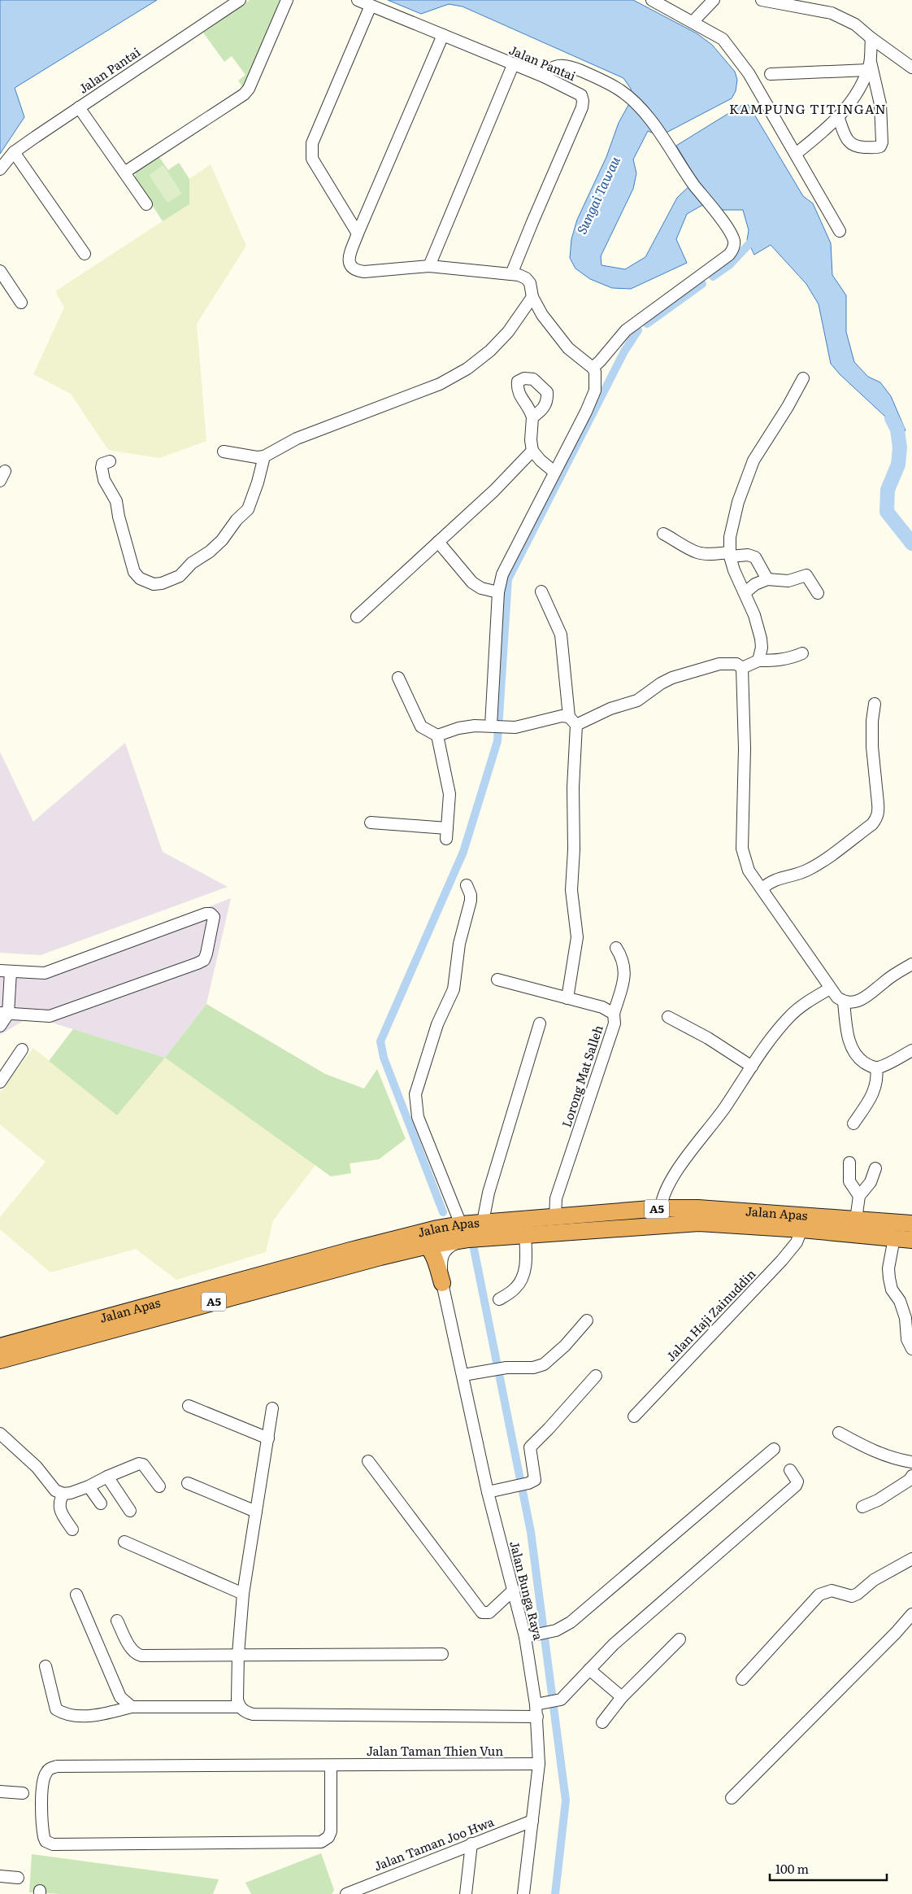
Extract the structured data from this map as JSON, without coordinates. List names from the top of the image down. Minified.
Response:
{"streets":{"highway":["A5","Jalan Apas"],"street":["Jalan Pantai","Lorong Mat Salleh","Jalan Haji Zainuddin","Jalan Bunga Raya","Jalan Taman Thien Vun","Jalan Taman Joo Hwa"]},"crossings":[["Lorong Mat Salleh","Jalan Apas"],["Jalan Apas","Jalan Haji Zainuddin"],["Jalan Bunga Raya","Jalan Taman Thien Vun"],["Jalan Bunga Raya","Jalan Taman Joo Hwa"]],"districts":["KAMPUNG TITINGAN"],"water":["Sungai Tawau"],"scale_bar":"100 m"}
